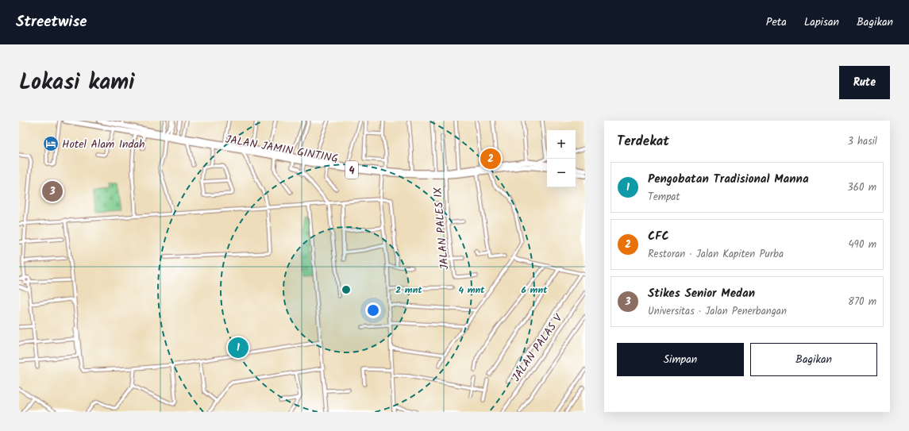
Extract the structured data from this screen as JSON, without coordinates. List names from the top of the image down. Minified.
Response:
{"streets":{"highway":["JALAN JAMIN GINTING","4"],"street":["JALAN PALES IX","JALAN PALAS V"]},"crossings":[["JALAN JAMIN GINTING","JALAN PALES IX"]],"places":{"hotel":["Hotel Alam Indah"]},"page":{"header":"Streetwise","nav":["Peta","Lapisan","Bagikan"],"title":"Lokasi kami","buttons":["Rute",["Simpan","Bagikan"]],"heading":["Terdekat","3 hasil"],"map_buttons":["+","−"],"pins":["2","3","1"],"list":[{"mark":"1","name":"Pengobatan Tradisional Manna","note":"Tempat","value":"360 m"},{"mark":"2","name":"CFC","note":"Restoran · Jalan Kapiten Purba","value":"490 m"},{"mark":"3","name":"Stikes Senior Medan","note":"Universitas · Jalan Penerbangan","value":"870 m"}]},"rings":["2 mnt","4 mnt","6 mnt"]}
